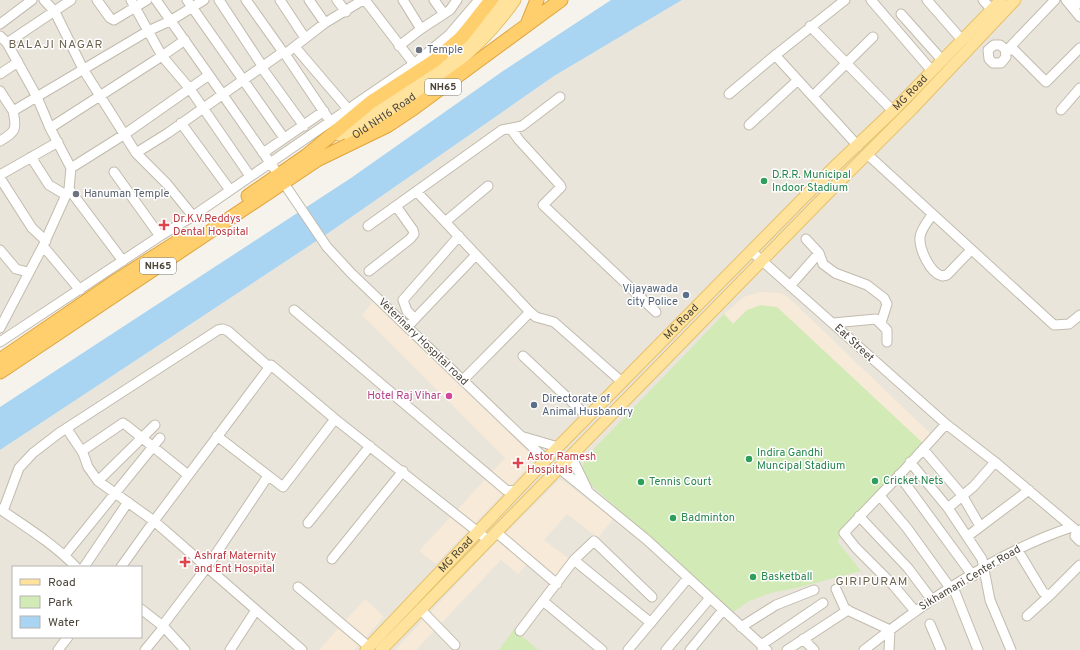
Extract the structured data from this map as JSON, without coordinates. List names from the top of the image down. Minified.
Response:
{"streets":{"highway":["NH65"],"main road":["MG Road","Old NH16 Road"],"street":["Veterinary Hospital road","Eat Street","Sikhamani Center Road"]},"crossings":[["NH65","Old NH16 Road"],["NH65","Veterinary Hospital road"],["MG Road","Veterinary Hospital road"],["MG Road","Eat Street"],["Eat Street","Sikhamani Center Road"]],"districts":["BALAJI NAGAR","GIRIPURAM"],"places":{"other":["Temple","D.R.R. Municipal Indoor Stadium","Hanuman Temple","Vijayawada city Police","Hotel Raj Vihar","Directorate of Animal Husbandry","Indira Gandhi Muncipal Stadium","Cricket Nets","Tennis Court","Badminton","Basketball"],"health":["Dr.K.V.Reddys Dental Hospital","Astor Ramesh Hospitals","Ashraf Maternity and Ent Hospital"]},"legend":["Road","Park","Water"]}
